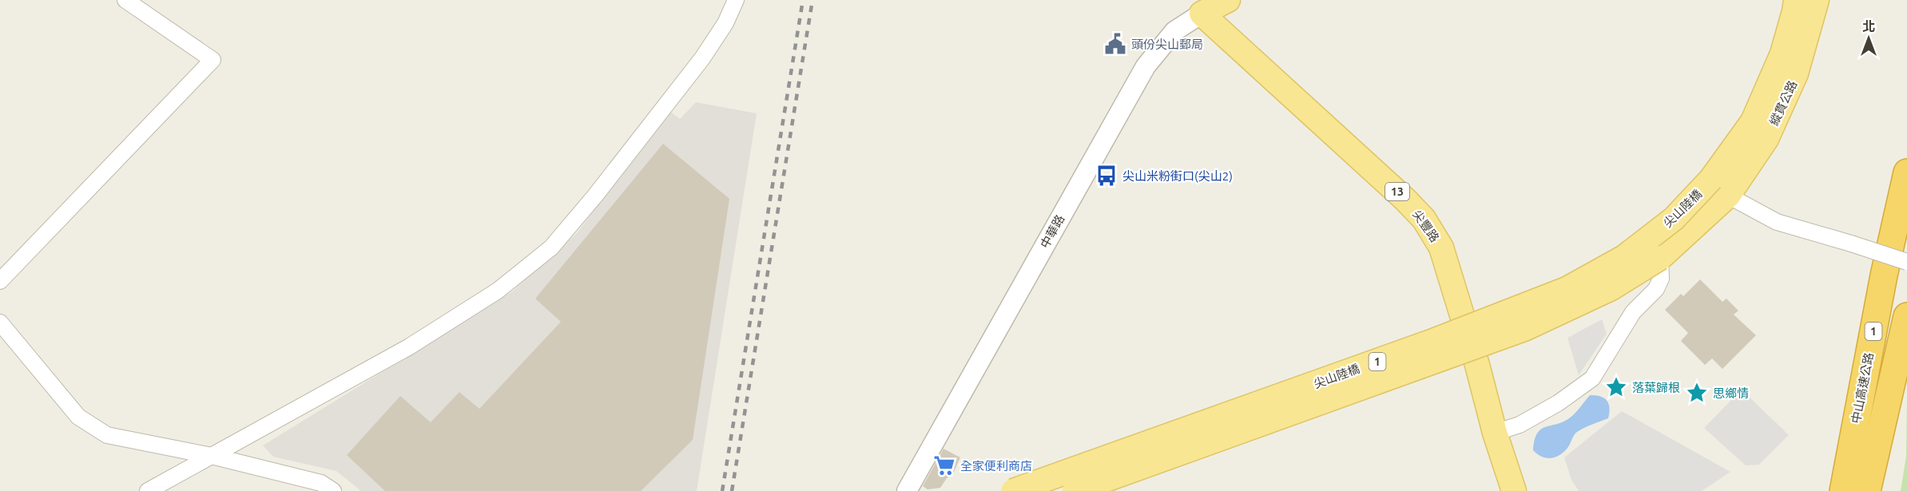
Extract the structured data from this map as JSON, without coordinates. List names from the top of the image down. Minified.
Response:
{"streets":{"highway":["1","中山高速公路"],"main road":["縱貫公路","13","尖山陸橋","尖豐路","中華路"]},"crossings":[["縱貫公路","尖山陸橋"],["尖豐路","中華路"]],"places":{"public building":["頭份尖山郵局"],"bus stop":["尖山米粉街口(尖山2)"],"place":["落葉歸根","思鄉情"],"supermarket":["全家便利商店"]},"north":"top"}
